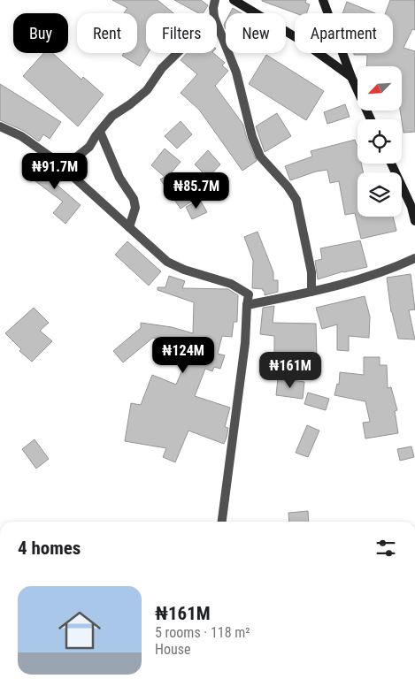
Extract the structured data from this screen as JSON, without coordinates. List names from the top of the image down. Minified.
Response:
{"north":"bottom left","page":{"chip":["Buy","Rent","Filters","New","Apartment"],"price":["₦91.7M","₦85.7M","₦124M","₦161M"],"heading":"4 homes","list":[{"name":"₦161M","note":"5 rooms · 118 m² · House"}]}}
